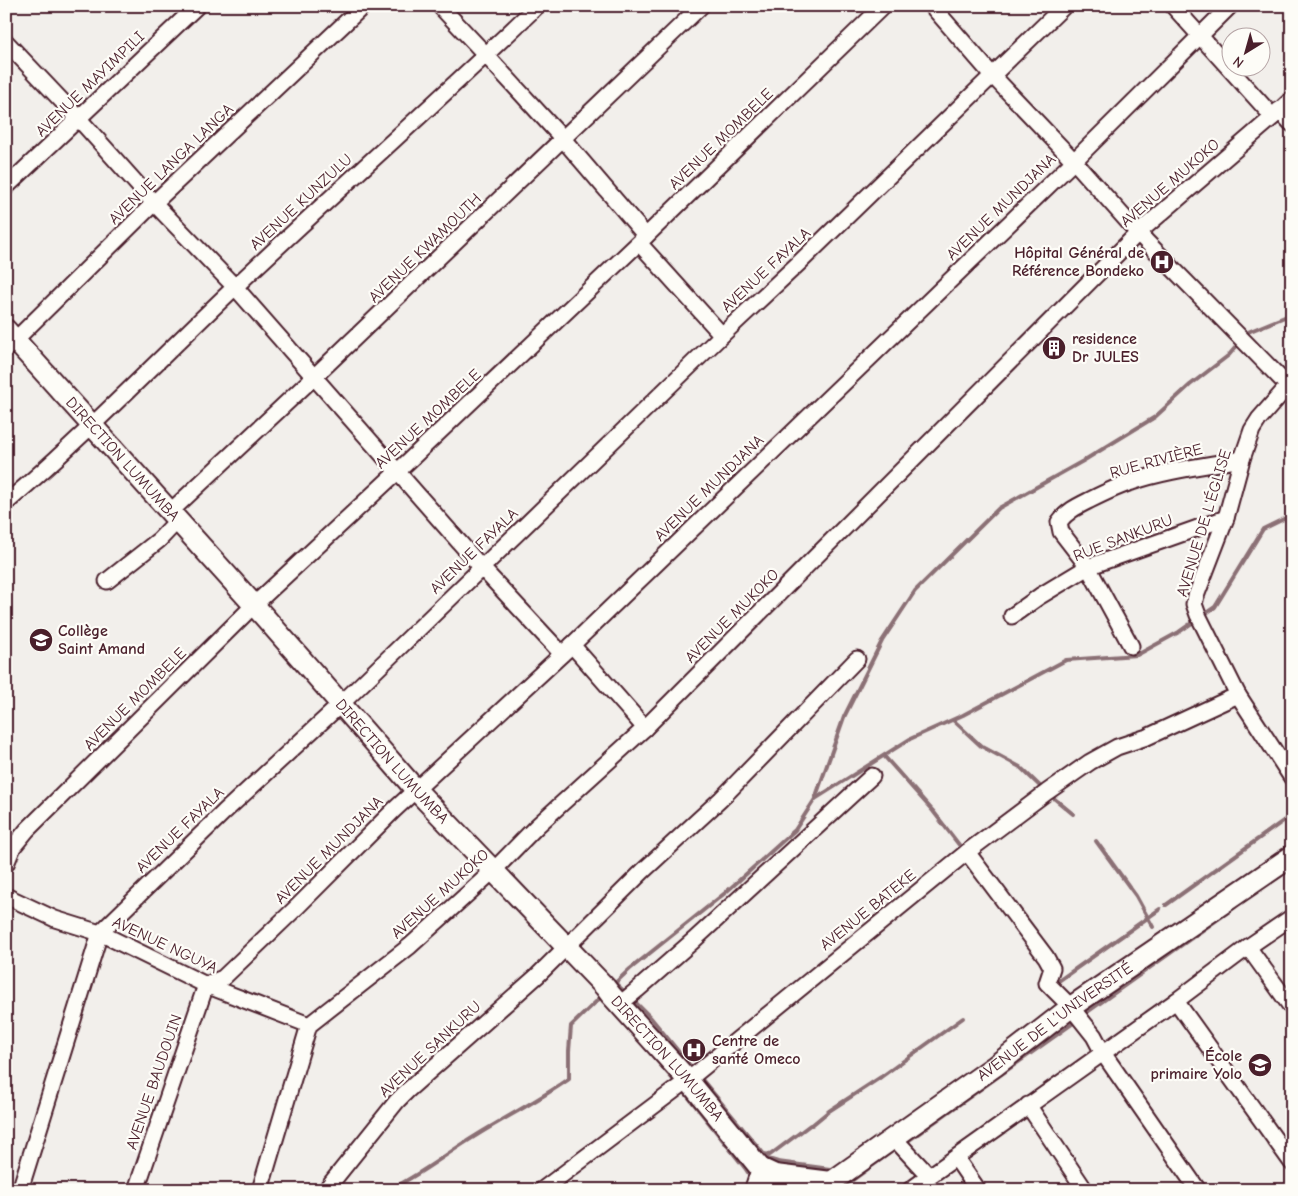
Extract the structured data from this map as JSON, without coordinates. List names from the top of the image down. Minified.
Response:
{"streets":{"street":["AVENUE MAYIMPILI","AVENUE MOMBELE","AVENUE LANGA LANGA","AVENUE MUKOKO","AVENUE KUNZULU","AVENUE MUNDJANA","AVENUE KWAMOUTH","AVENUE FAYALA","DIRECTION LUMUMBA","RUE RIVIÈRE","AVENUE DE L'ÉGLISE","RUE SANKURU","AVENUE BATEKE","AVENUE NGUYA","AVENUE DE L’UNIVERSITÉ","AVENUE SANKURU","AVENUE BAUDOUIN"]},"crossings":[["AVENUE MOMBELE","DIRECTION LUMUMBA"],["AVENUE LANGA LANGA","DIRECTION LUMUMBA"],["AVENUE MUKOKO","DIRECTION LUMUMBA"],["AVENUE MUKOKO","AVENUE DE L'ÉGLISE"],["AVENUE MUKOKO","AVENUE NGUYA"],["AVENUE KUNZULU","DIRECTION LUMUMBA"],["AVENUE MUNDJANA","DIRECTION LUMUMBA"],["AVENUE MUNDJANA","AVENUE NGUYA"],["AVENUE MUNDJANA","AVENUE BAUDOUIN"],["AVENUE KWAMOUTH","DIRECTION LUMUMBA"],["AVENUE FAYALA","DIRECTION LUMUMBA"],["AVENUE FAYALA","AVENUE NGUYA"],["DIRECTION LUMUMBA","AVENUE BATEKE"],["DIRECTION LUMUMBA","AVENUE SANKURU"],["RUE RIVIÈRE","AVENUE DE L'ÉGLISE"],["RUE RIVIÈRE","RUE SANKURU"],["AVENUE DE L'ÉGLISE","RUE SANKURU"],["AVENUE DE L'ÉGLISE","AVENUE BATEKE"],["AVENUE NGUYA","AVENUE BAUDOUIN"]],"places":{"hospital":["Hôpital Général de Référence Bondeko","Centre de santé Omeco"],"building":["residence Dr JULES"],"school or university":["Collège Saint Amand","École primaire Yolo"]},"north":"bottom left"}
